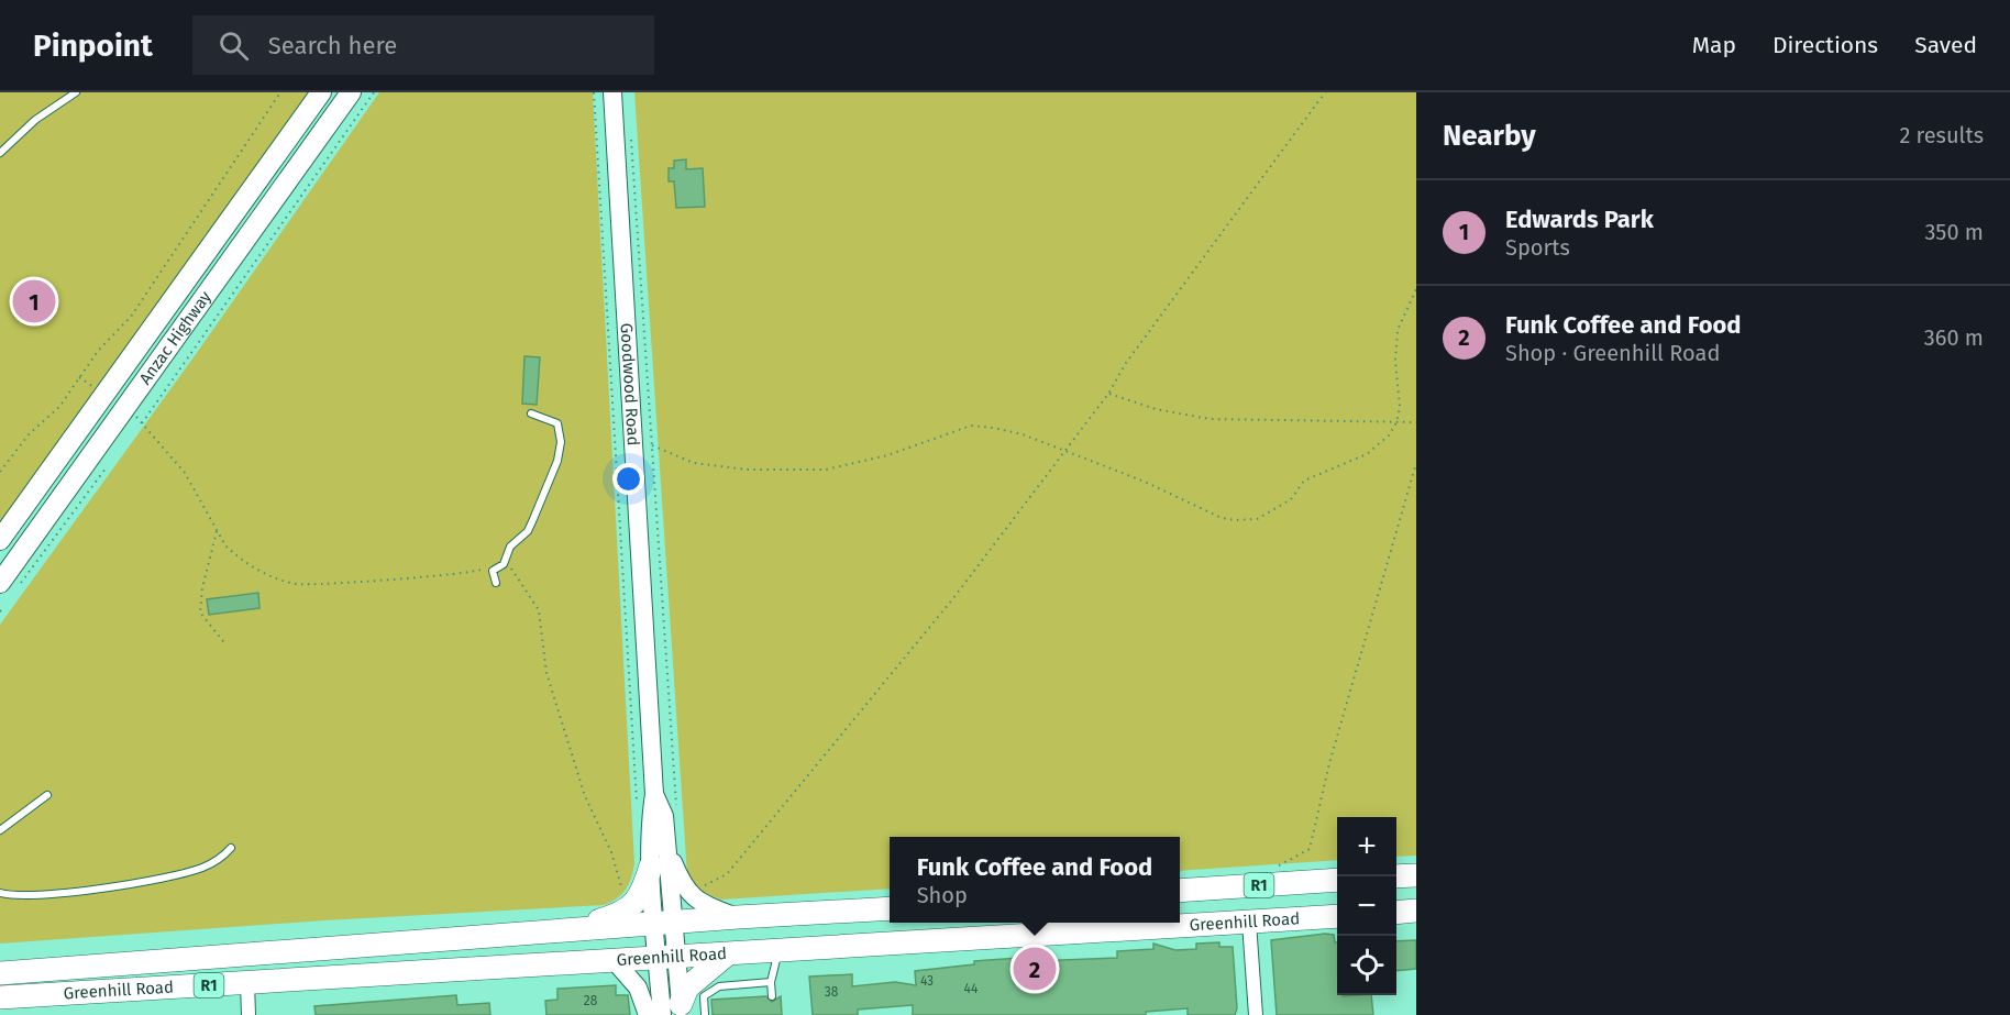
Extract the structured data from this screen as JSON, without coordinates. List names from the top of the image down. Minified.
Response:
{"streets":{"highway":["R1","Greenhill Road"],"main road":["Anzac Highway","Goodwood Road"]},"crossings":[["Goodwood Road","Greenhill Road"]],"house_numbers":["43","44","38","28"],"page":{"header":"Pinpoint","search":"Search here","nav":["Map","Directions","Saved"],"heading":["Nearby","2 results"],"list":[{"mark":"1","name":"Edwards Park","note":"Sports","value":"350 m"},{"mark":"2","name":"Funk Coffee and Food","note":"Shop · Greenhill Road","value":"360 m"}],"pins":["1","2"],"map_buttons":["+","−"],"popup":["Funk Coffee and Food","Shop"]}}
